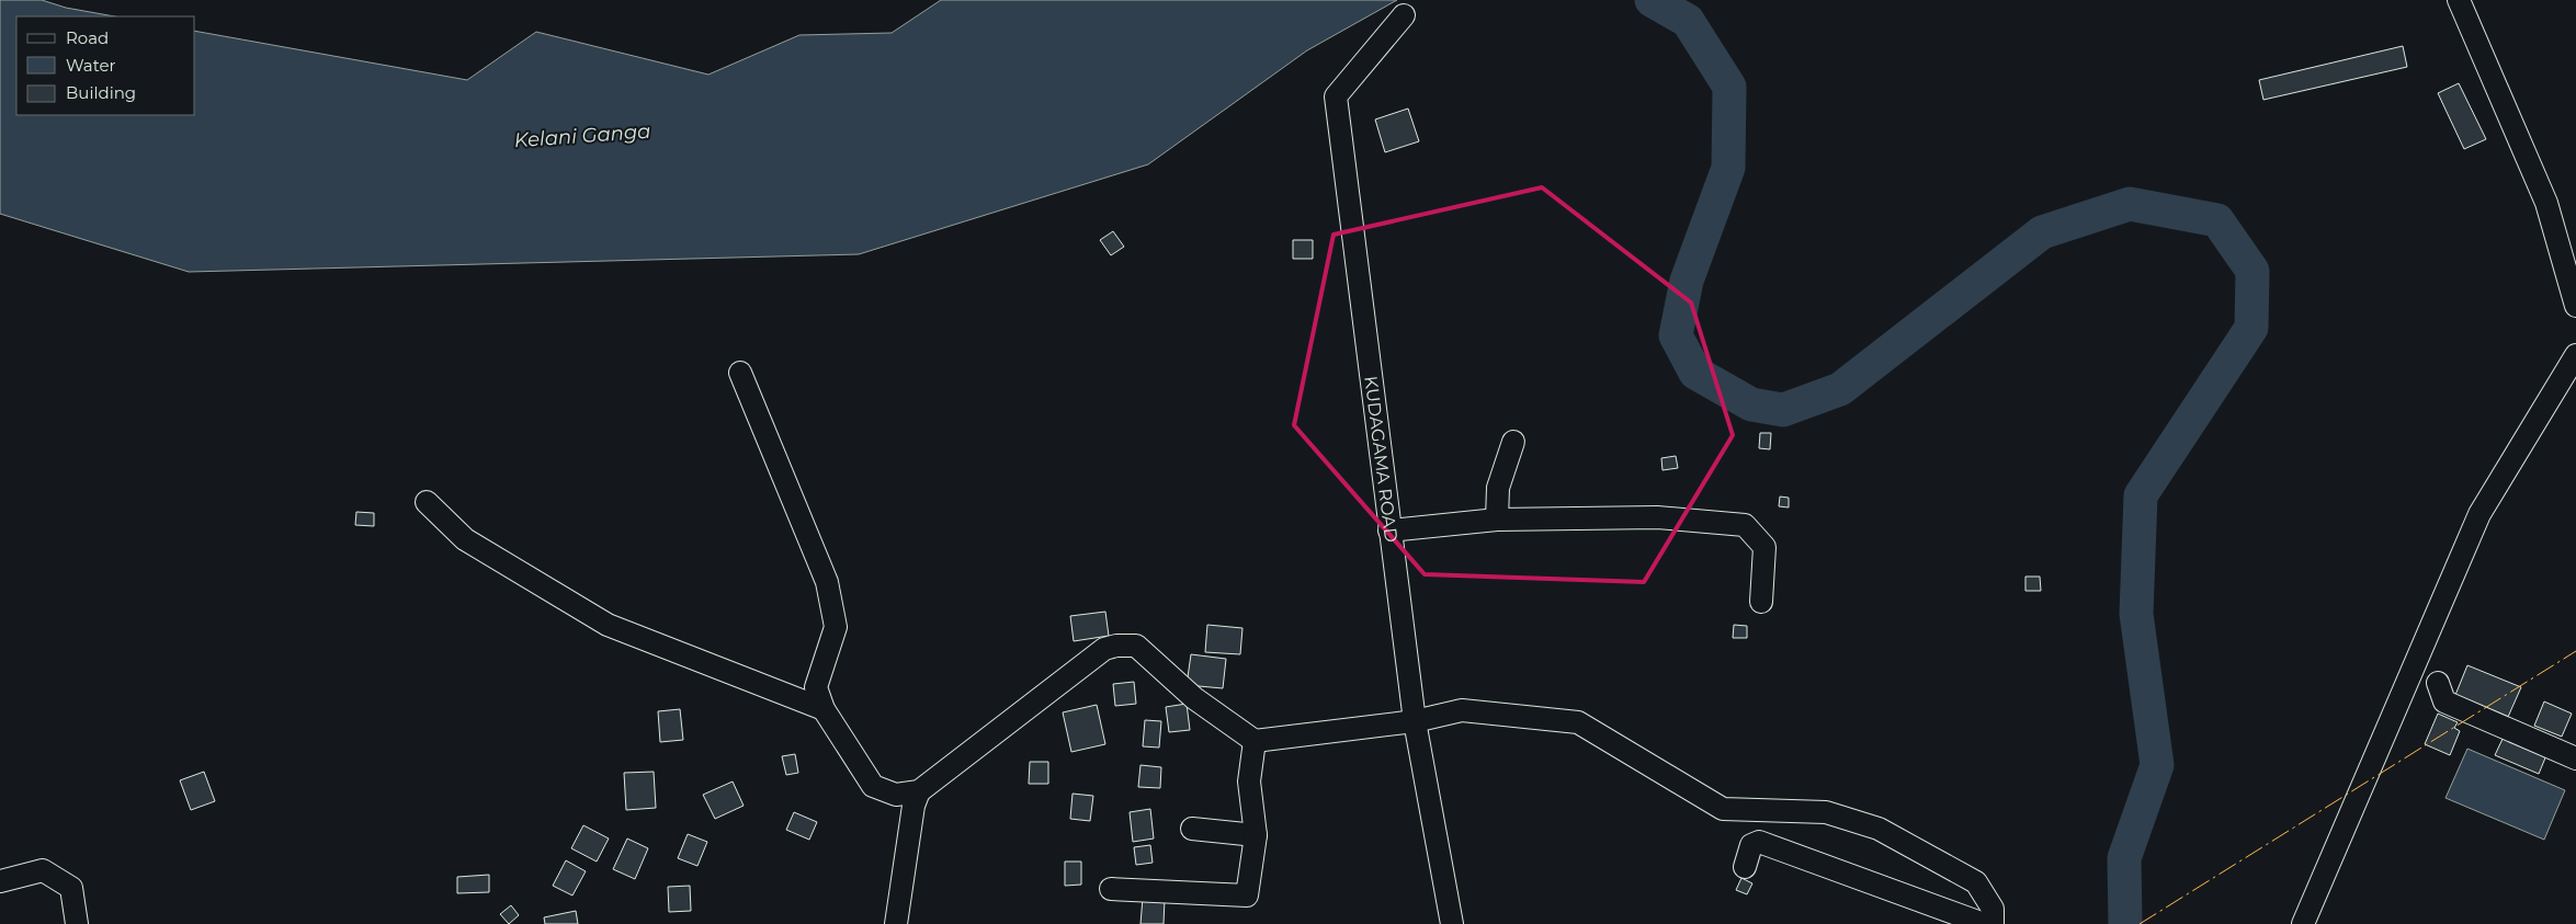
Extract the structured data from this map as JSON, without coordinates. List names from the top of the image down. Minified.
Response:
{"streets":{"street":["KUDAGAMA ROAD"]},"water":["Kelani Ganga"],"legend":["Road","Water","Building"]}
